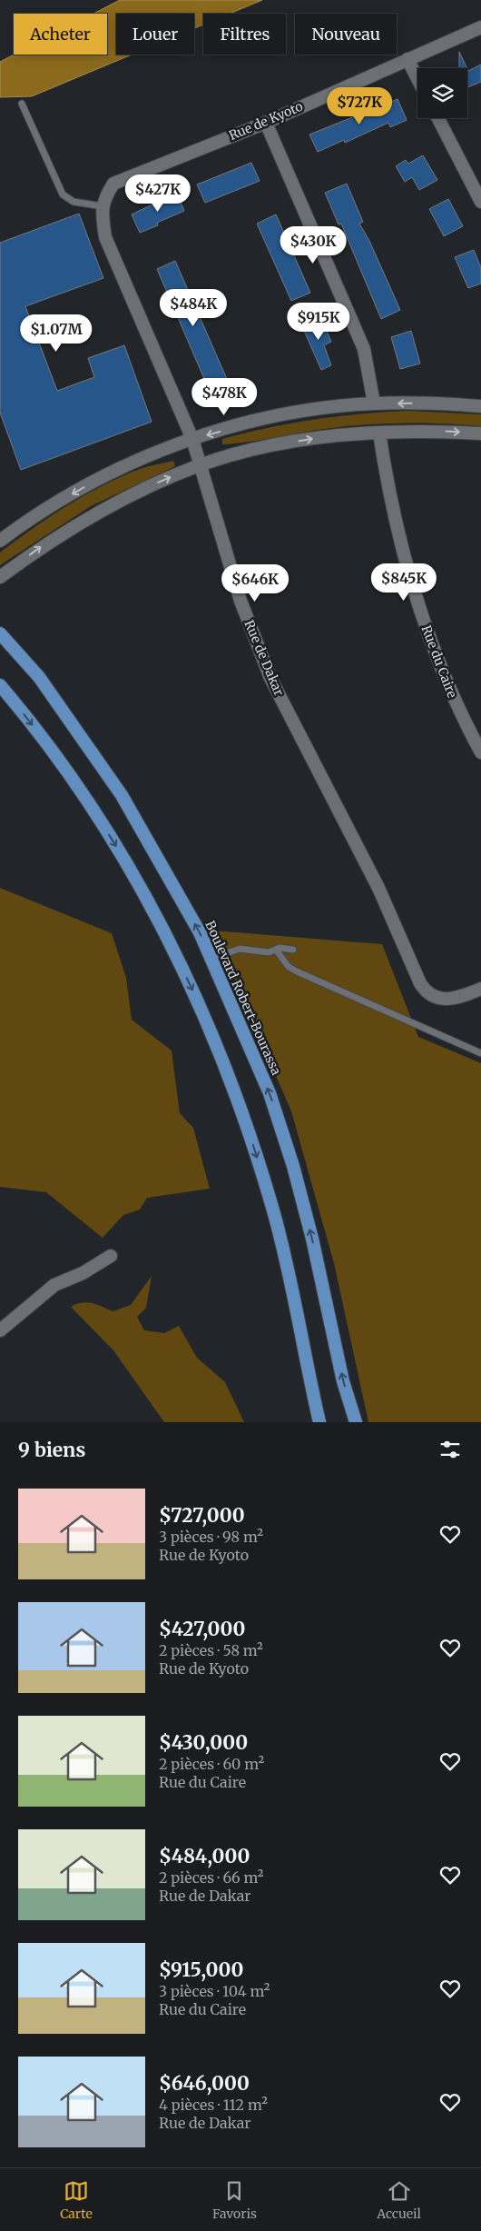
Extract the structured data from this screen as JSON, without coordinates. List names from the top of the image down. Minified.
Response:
{"streets":{"highway":["Boulevard Robert-Bourassa"],"street":["Rue de Kyoto","Rue de Dakar","Rue du Caire"]},"crossings":[["Rue de Kyoto","Rue de Dakar"]],"page":{"chip":["Acheter","Louer","Filtres","Nouveau"],"price":["$727K","$427K","$430K","$484K","$915K","$1.07M","$478K","$845K","$646K"],"heading":"9 biens","list":[{"name":"$727,000","note":"3 pièces · 98 m² · Rue de Kyoto"},{"name":"$427,000","note":"2 pièces · 58 m² · Rue de Kyoto"},{"name":"$430,000","note":"2 pièces · 60 m² · Rue du Caire"},{"name":"$484,000","note":"2 pièces · 66 m² · Rue de Dakar"},{"name":"$915,000","note":"3 pièces · 104 m² · Rue du Caire"},{"name":"$646,000","note":"4 pièces · 112 m² · Rue de Dakar"}],"tabs":["Carte","Favoris","Accueil"]}}
